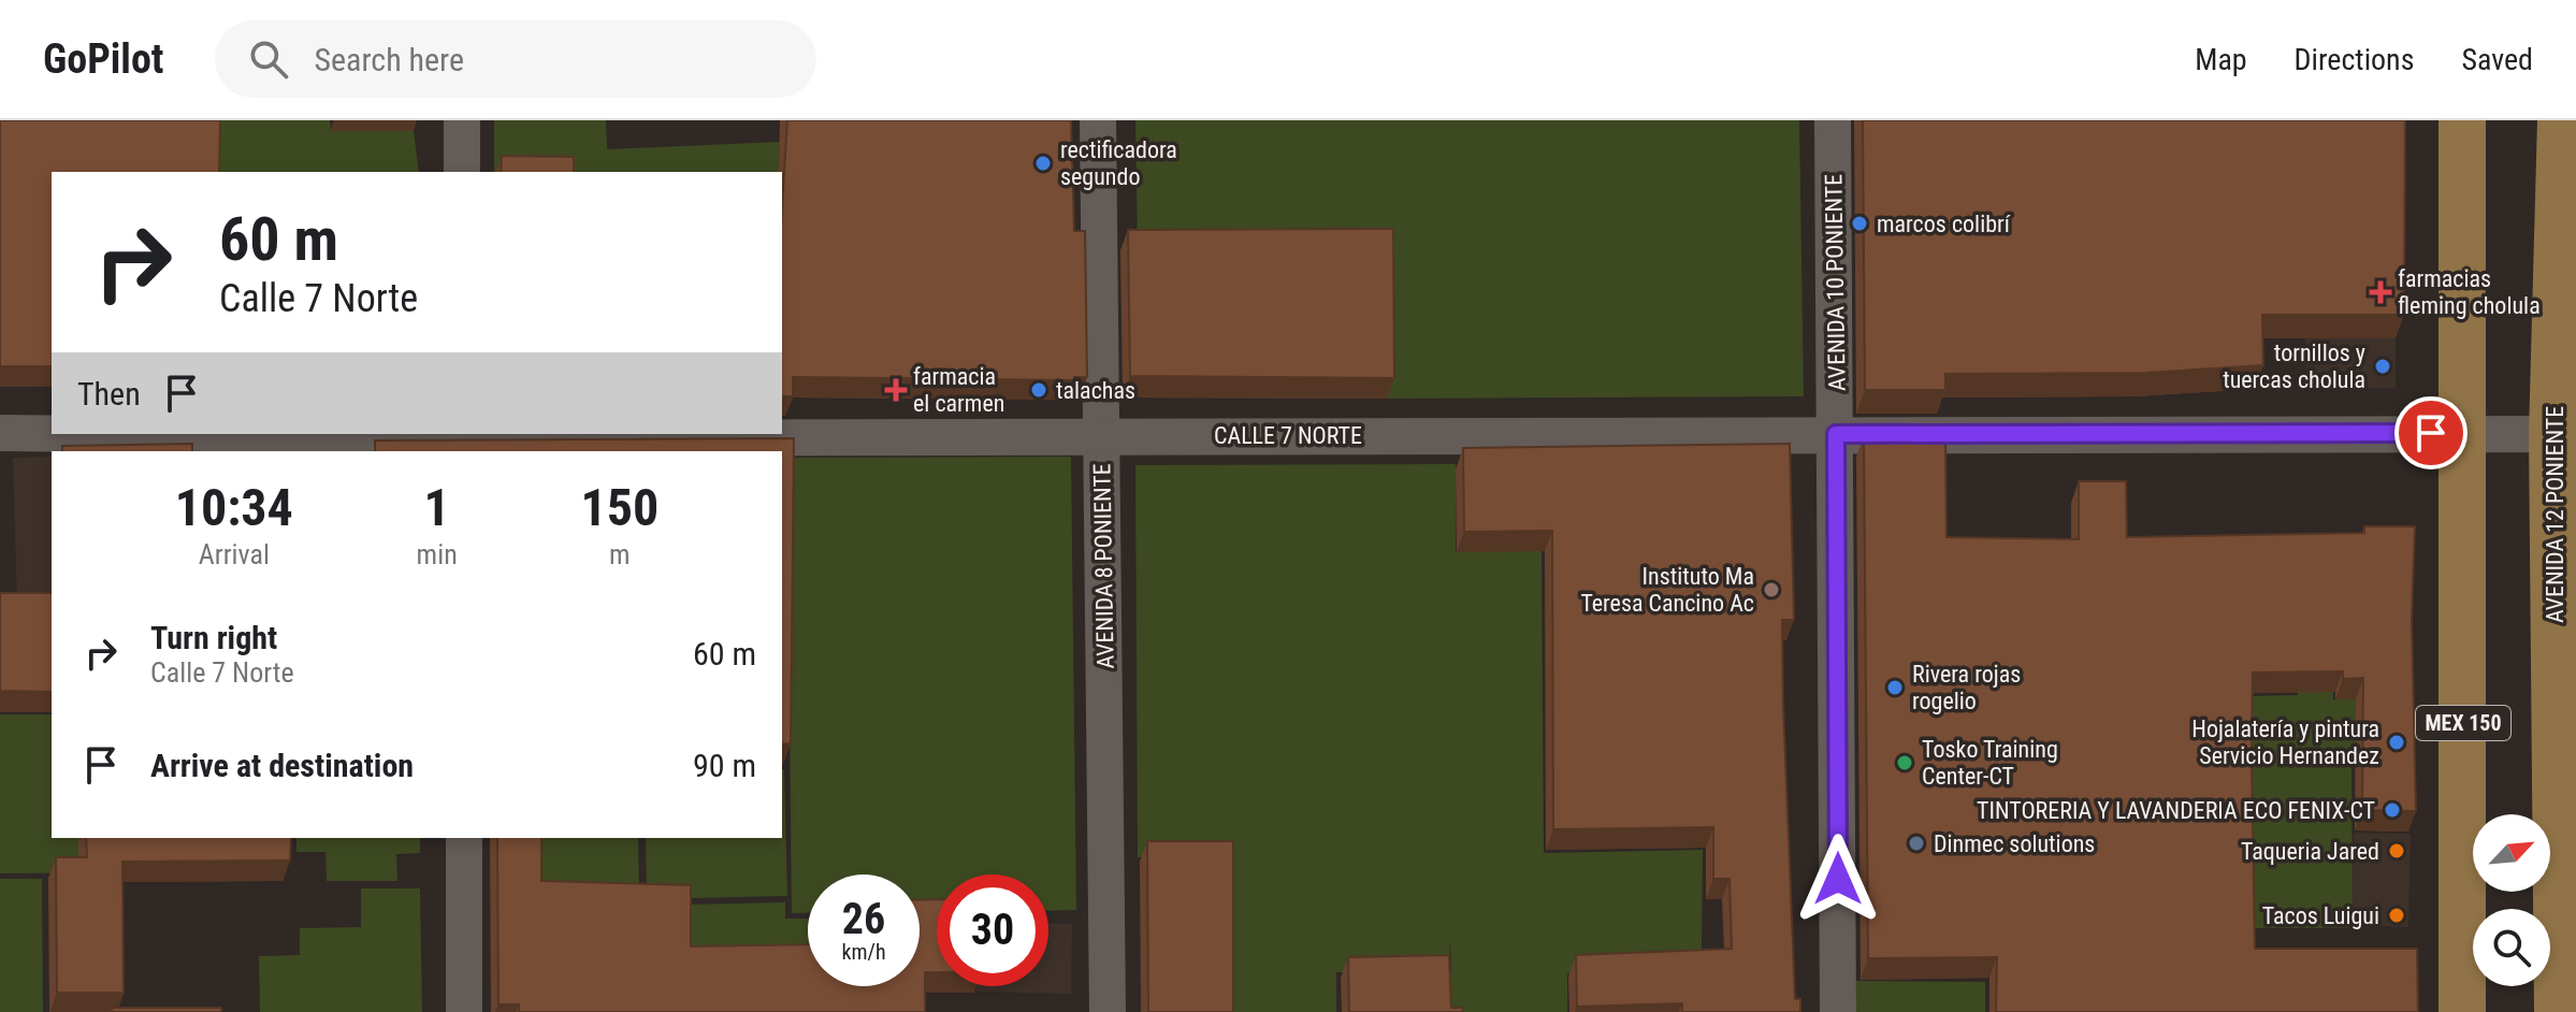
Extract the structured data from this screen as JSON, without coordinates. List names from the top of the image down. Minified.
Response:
{"streets":{"main road":["AVENIDA 12 PONIENTE","MEX 150"],"street":["AVENIDA 10 PONIENTE","CALLE 7 NORTE","AVENIDA 8 PONIENTE"]},"crossings":[["AVENIDA 10 PONIENTE","CALLE 7 NORTE"],["CALLE 7 NORTE","AVENIDA 12 PONIENTE"],["CALLE 7 NORTE","AVENIDA 8 PONIENTE"],["CALLE 7 NORTE","MEX 150"]],"places":{"other":["rectificadora segundo","marcos colibrí","tornillos y tuercas cholula","talachas","Instituto Ma Teresa Cancino Ac","Rivera rojas rogelio","Hojalatería y pintura Servicio Hernandez","Tosko Training Center-CT","TINTORERIA Y LAVANDERIA ECO FENIX-CT","Dinmec solutions","Taqueria Jared","Tacos Luigui"],"health":["farmacias fleming cholula","farmacia el carmen"]},"north":"top right","page":{"header":"GoPilot","search":"Search here","nav":["Map","Directions","Saved"],"turn":["60 m","Calle 7 Norte"],"then":"Then","eta":["10:34","Arrival","1","min","150","m"],"list":[{"name":"Turn right","note":"Calle 7 Norte","value":"60 m"},{"name":"Arrive at destination","value":"90 m"}],"speed":"26 km/h","limit":"30"}}
